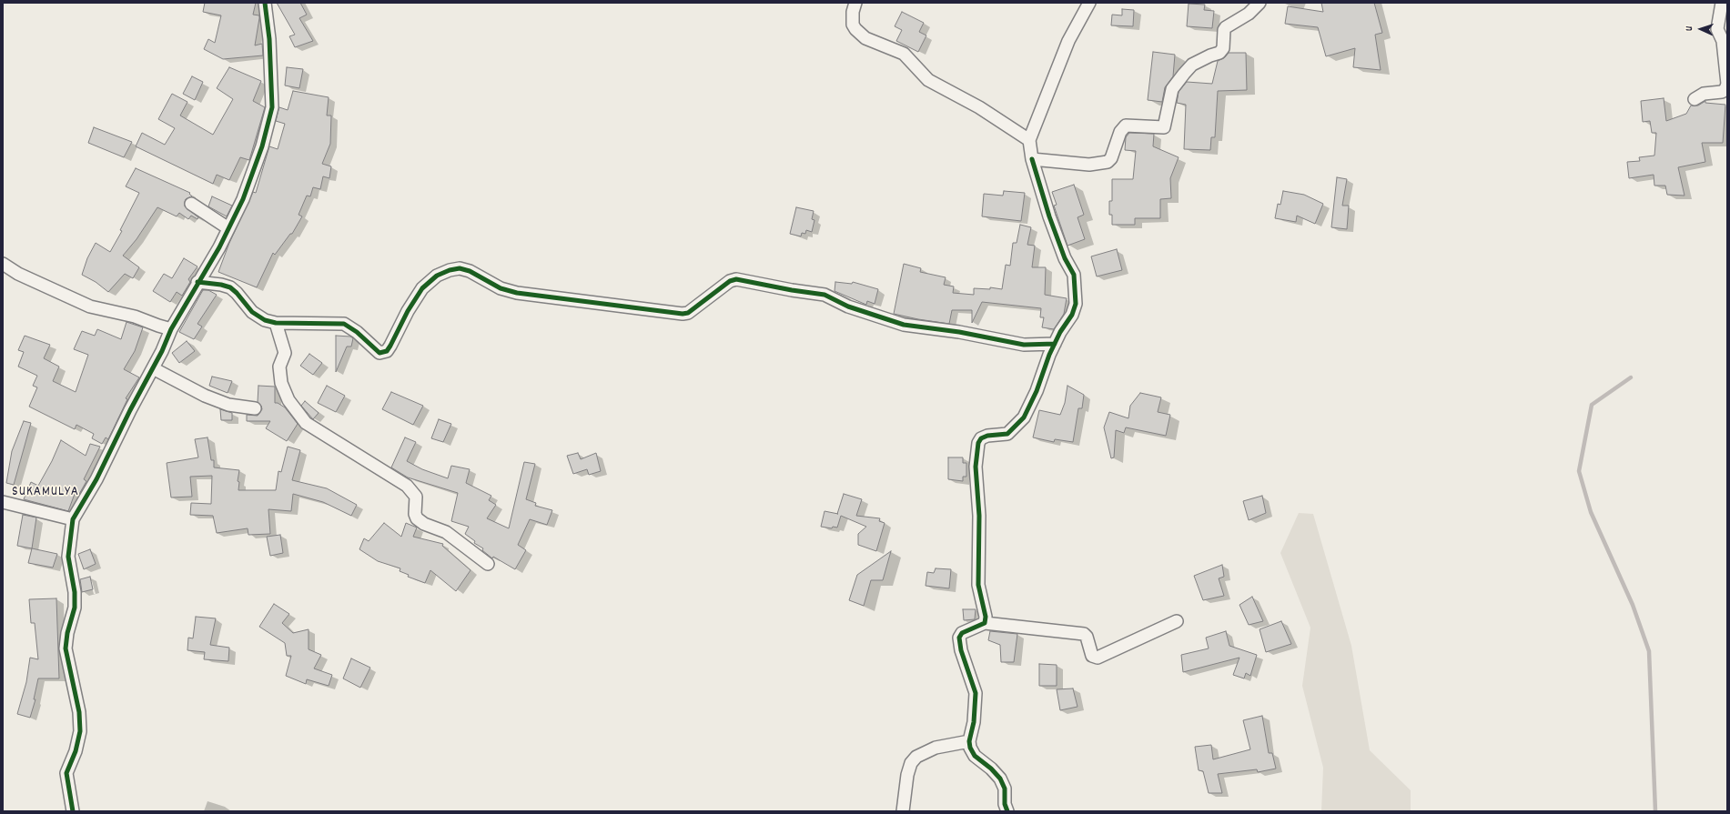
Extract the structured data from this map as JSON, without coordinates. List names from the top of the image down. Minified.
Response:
{"districts":["SUKAMULYA"],"north":"left"}
